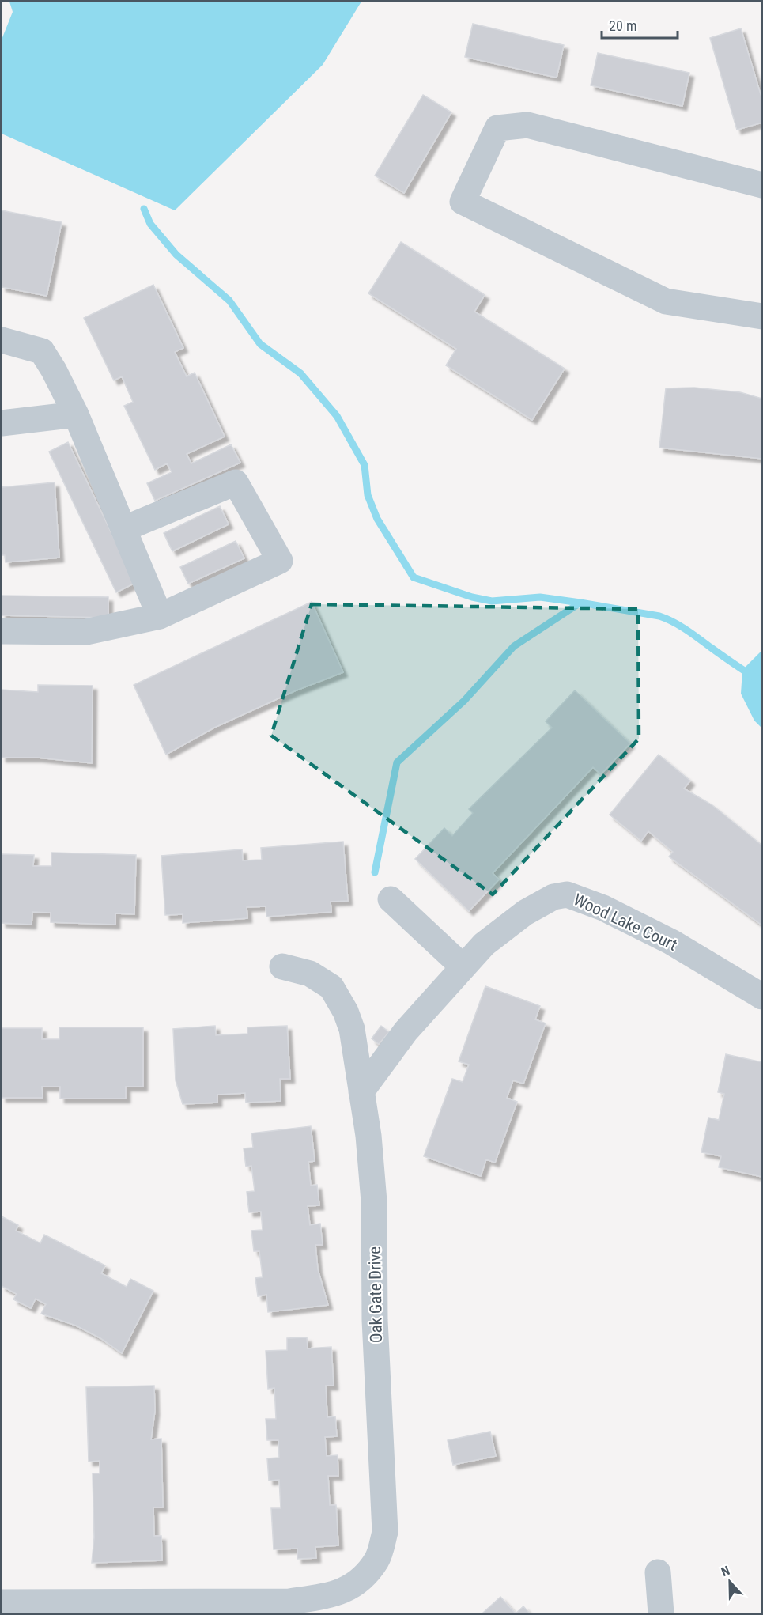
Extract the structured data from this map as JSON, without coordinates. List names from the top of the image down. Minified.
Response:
{"streets":{"street":["Wood Lake Court","Oak Gate Drive"]},"crossings":[["Wood Lake Court","Oak Gate Drive"]],"scale_bar":"20 m","north":"top"}
